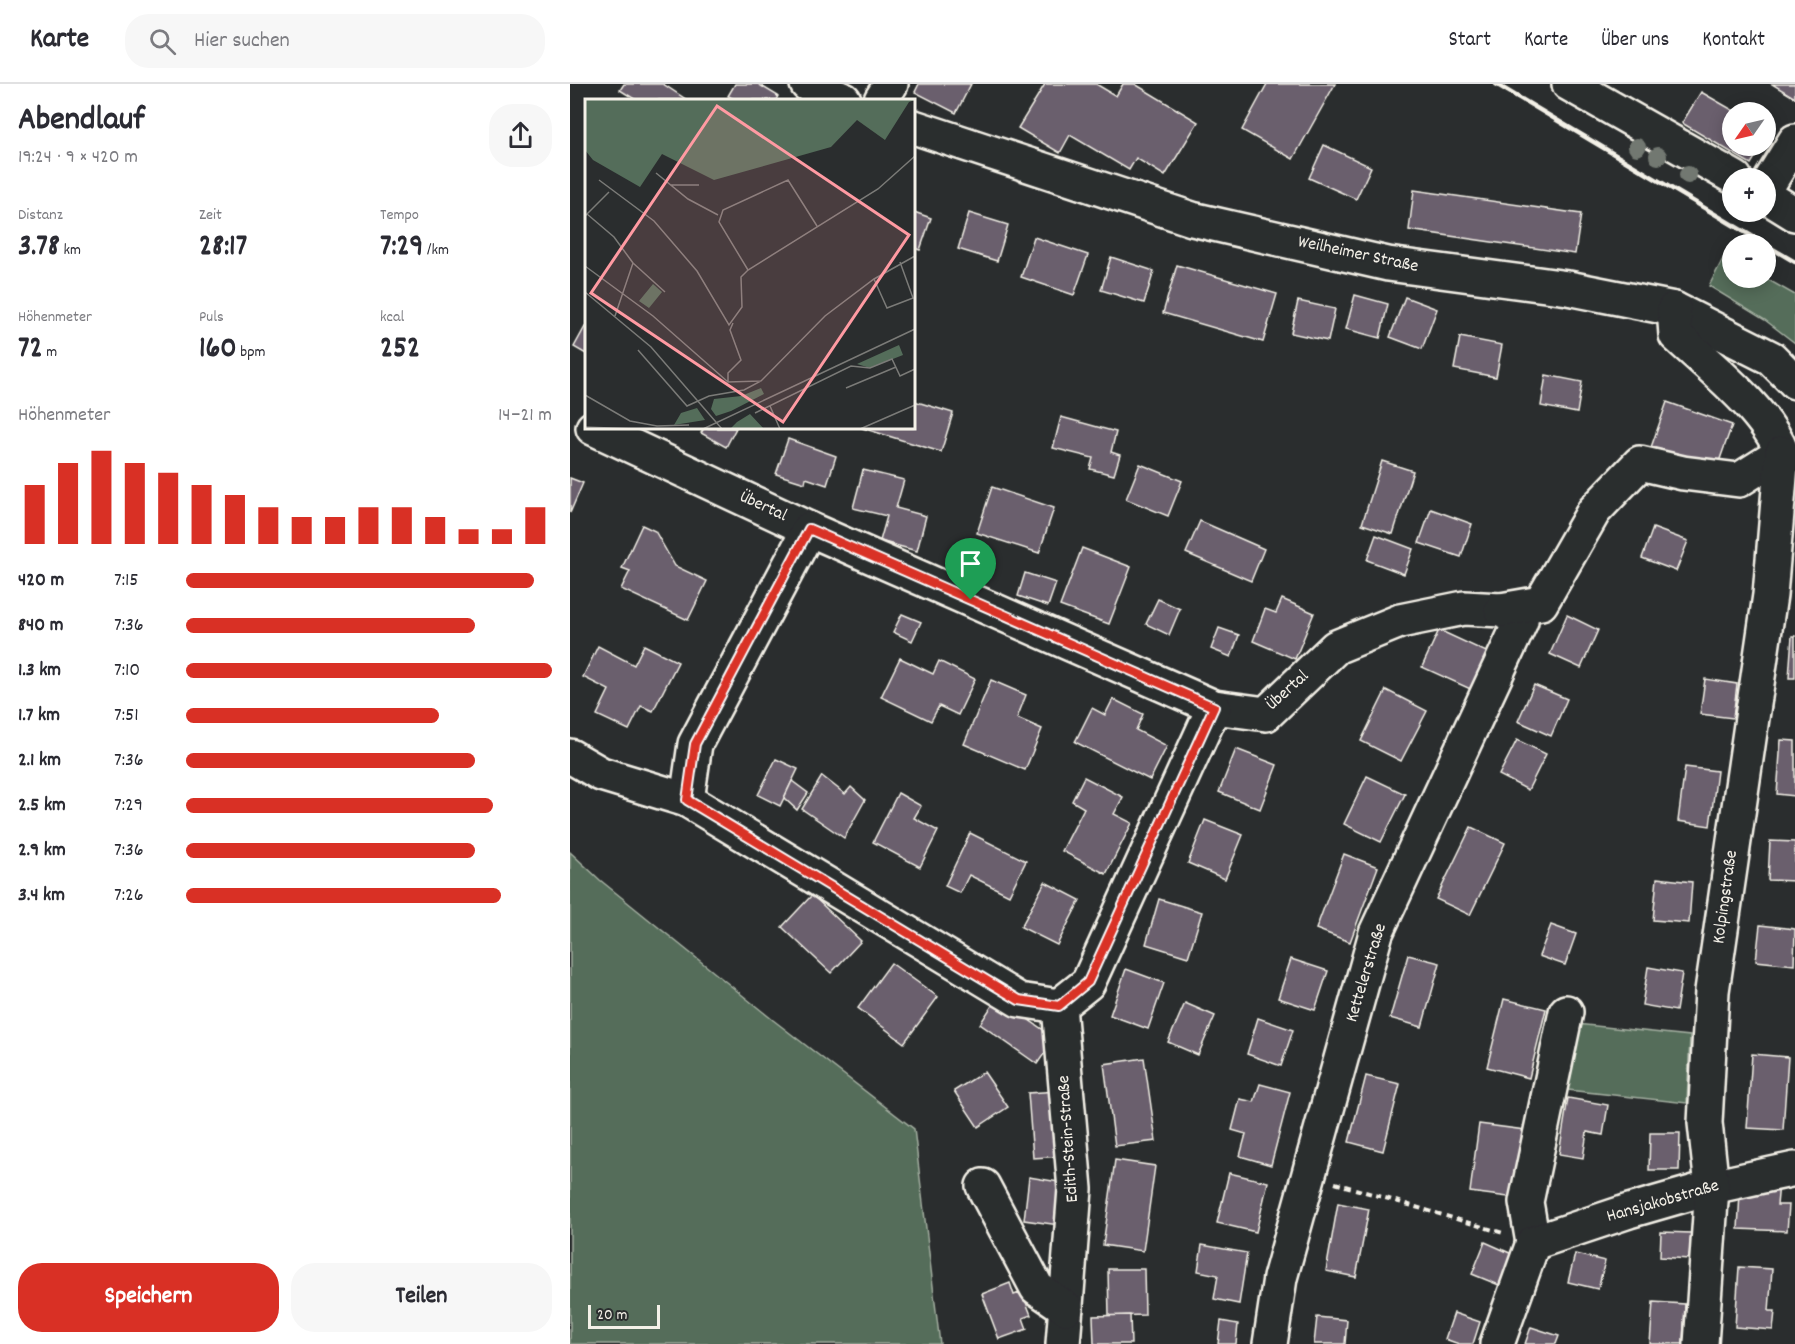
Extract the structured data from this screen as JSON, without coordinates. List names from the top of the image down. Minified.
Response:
{"streets":{"street":["Weilheimer Straße","Übertal","Kolpingstraße","Kettelerstraße","Edith-Stein-Straße","Hansjakobstraße"]},"crossings":[["Übertal","Kettelerstraße"],["Kolpingstraße","Hansjakobstraße"]],"scale_bar":"20 m","north":"bottom left","page":{"header":"Karte","search":"Hier suchen","nav":["Start","Karte","Über uns","Kontakt"],"heading":["Abendlauf","19:24 · 9 × 420 m"],"map_buttons":["+","−"],"stats":[["Distanz","3.78 km"],["Zeit","28:17"],["Tempo","7:29 /km"],["Höhenmeter","72 m"],["Puls","160 bpm"],["kcal","252"]],"chart":["Höhenmeter","14–21 m"],"list":[{"name":"420 m","note":"7:15"},{"name":"840 m","note":"7:36"},{"name":"1.3 km","note":"7:10"},{"name":"1.7 km","note":"7:51"},{"name":"2.1 km","note":"7:36"},{"name":"2.5 km","note":"7:29"},{"name":"2.9 km","note":"7:36"},{"name":"3.4 km","note":"7:26"}],"buttons":["Speichern","Teilen"],"scale":"20 m"}}
